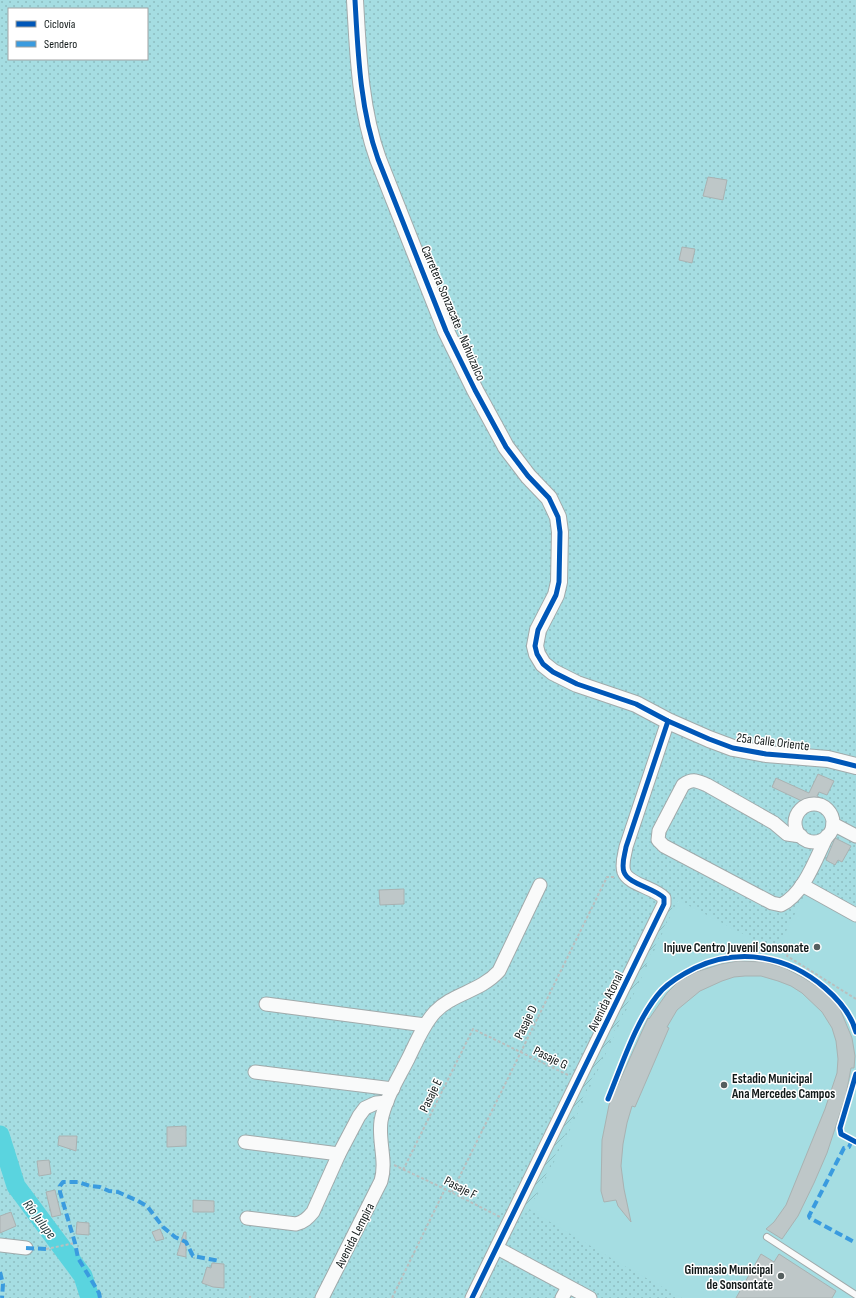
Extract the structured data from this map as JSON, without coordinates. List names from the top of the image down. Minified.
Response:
{"streets":{"street":["Carretera Sonzacate - Nahuizalco","25a Calle Oriente","Avenida Atonal","Avenida Lempira"],"path":["Pasaje D","Pasaje G","Pasaje E","Pasaje F"]},"crossings":[["Carretera Sonzacate - Nahuizalco","25a Calle Oriente"],["Avenida Atonal","Pasaje D"],["Avenida Atonal","Pasaje G"],["Avenida Atonal","Pasaje F"],["Pasaje D","Pasaje G"],["Pasaje D","Pasaje F"],["Pasaje G","Pasaje E"],["Pasaje E","Pasaje F"]],"water":["Río Julupe"],"places":["Injuve Centro Juvenil Sonsonate","Estadio Municipal Ana Mercedes Campos","Gimnasio Municipal de Sonsontate"],"legend":["Ciclovía","Sendero"]}
